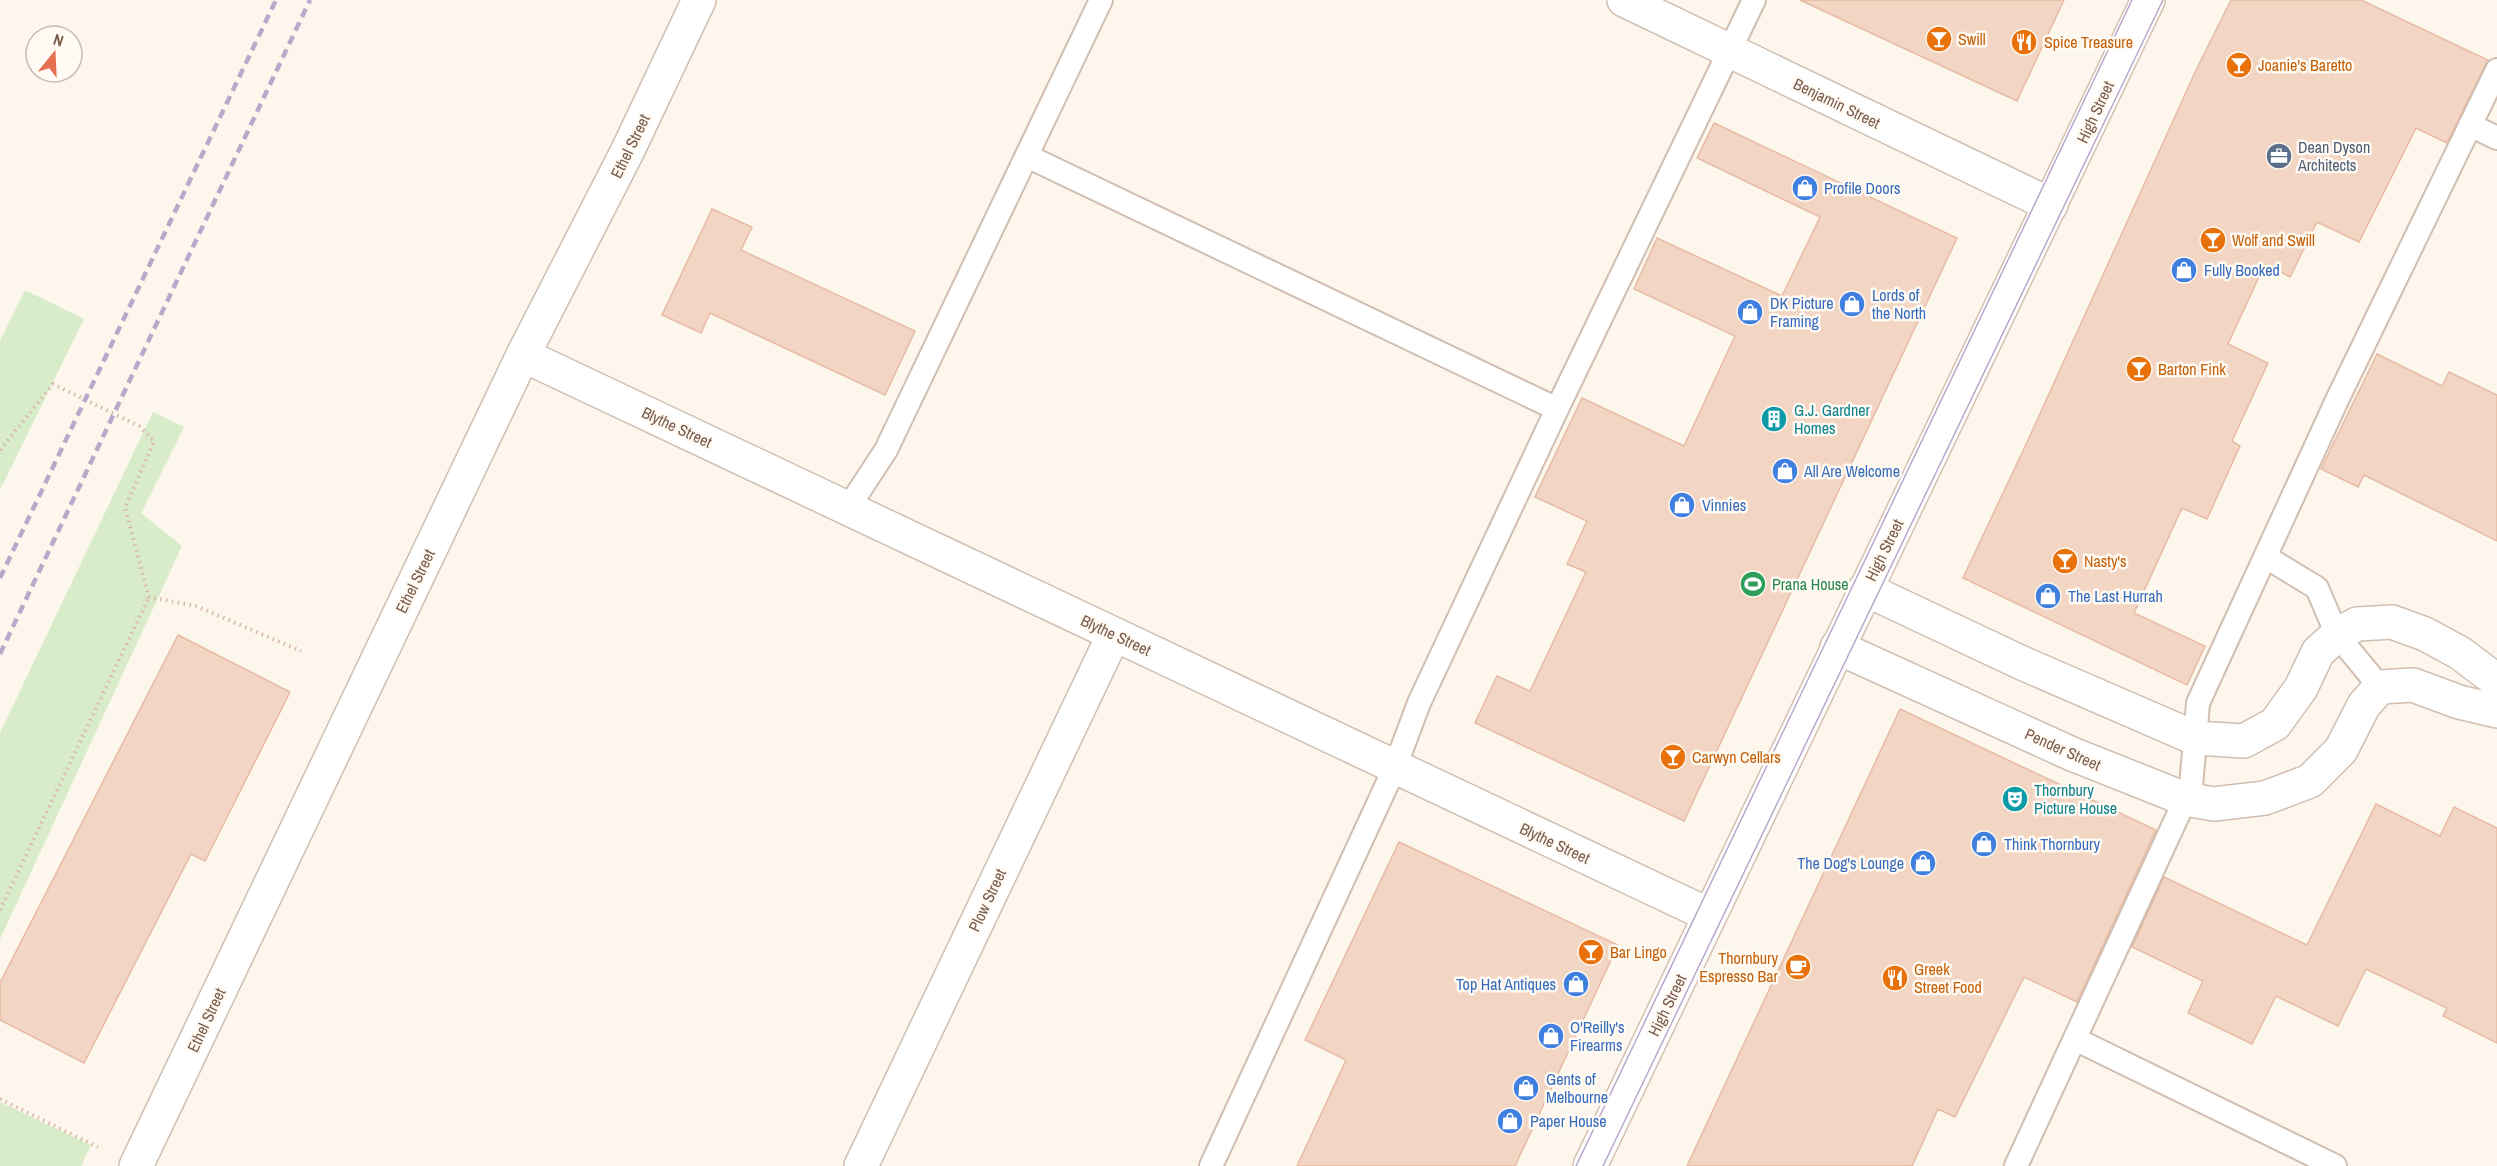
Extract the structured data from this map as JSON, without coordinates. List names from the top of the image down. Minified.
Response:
{"streets":{"street":["Benjamin Street","High Street","Ethel Street","Blythe Street","Pender Street","Plow Street"]},"crossings":[["Benjamin Street","High Street"],["High Street","Blythe Street"],["High Street","Pender Street"],["Ethel Street","Blythe Street"],["Blythe Street","Plow Street"]],"places":{"bar":["Swill","Joanie's Baretto","Wolf and Swill","Barton Fink","Nasty's","Carwyn Cellars","Bar Lingo"],"restaurant":["Spice Treasure","Greek Street Food"],"office":["Dean Dyson Architects"],"shop":["Profile Doors","Fully Booked","Lords of the North","DK Picture Framing","All Are Welcome","Vinnies","The Last Hurrah","Think Thornbury","The Dog's Lounge","Top Hat Antiques","O'Reilly's Firearms","Gents of Melbourne","Paper House"],"building":["G.J. Gardner Homes"],"sports":["Prana House"],"theatre":["Thornbury Picture House"],"cafe":["Thornbury Espresso Bar"]},"north":"top"}
